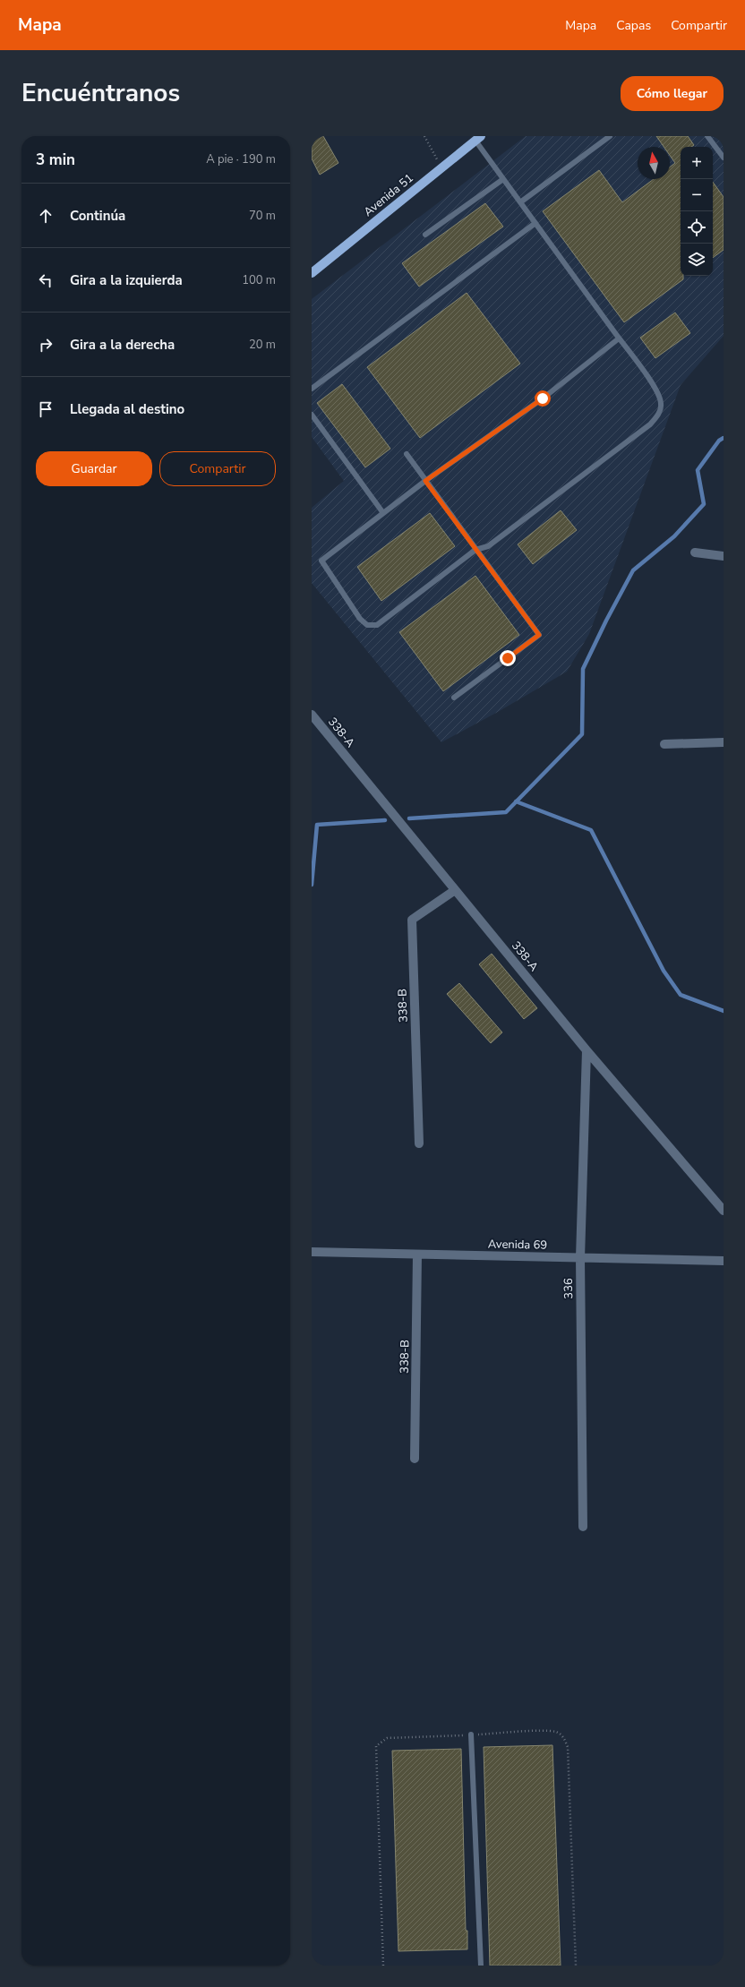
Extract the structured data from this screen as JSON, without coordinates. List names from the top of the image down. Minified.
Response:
{"streets":{"main road":["Avenida 51"],"street":["338-A","338-B","Avenida 69","336"]},"crossings":[["338-A","338-B"],["338-A","336"],["338-B","Avenida 69"],["Avenida 69","336"]],"north":"top","page":{"header":"Mapa","nav":["Mapa","Capas","Compartir"],"title":"Encuéntranos","buttons":["Cómo llegar",["Guardar","Compartir"]],"heading":["3 min","A pie · 190 m"],"map_buttons":["+","−"],"list":[["Continúa","70 m"],["Gira a la izquierda","100 m"],["Gira a la derecha","20 m"],"Llegada al destino"]}}
